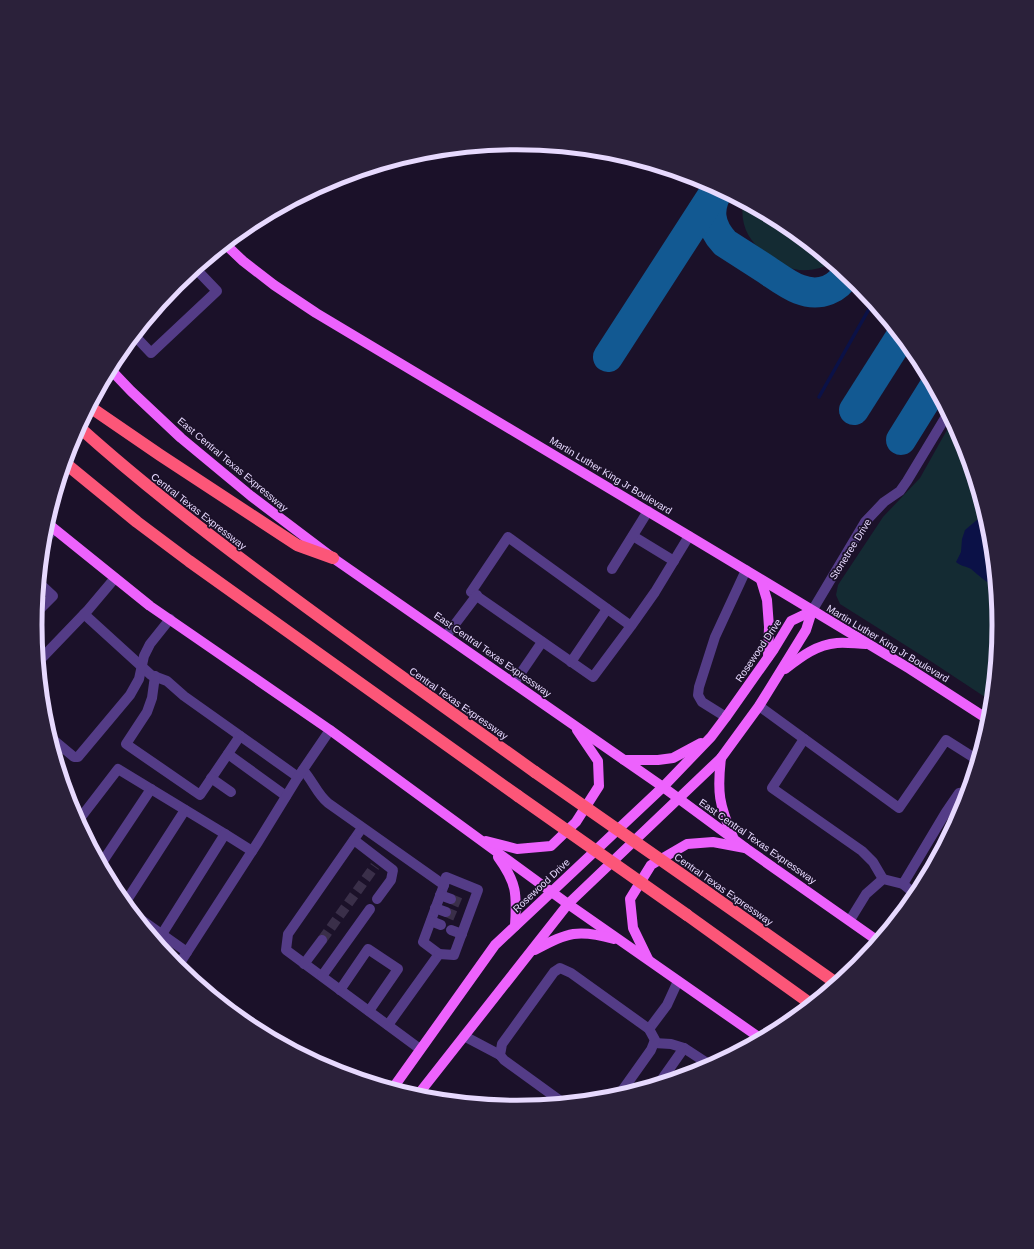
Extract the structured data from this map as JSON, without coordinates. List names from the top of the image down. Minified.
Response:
{"streets":{"highway":["Central Texas Expressway"],"main road":["East Central Texas Expressway","Martin Luther King Jr Boulevard","Rosewood Drive"],"street":["Stonetree Drive"]},"crossings":[["East Central Texas Expressway","Rosewood Drive"],["Martin Luther King Jr Boulevard","Stonetree Drive"],["Martin Luther King Jr Boulevard","Rosewood Drive"],["Stonetree Drive","Rosewood Drive"]]}
